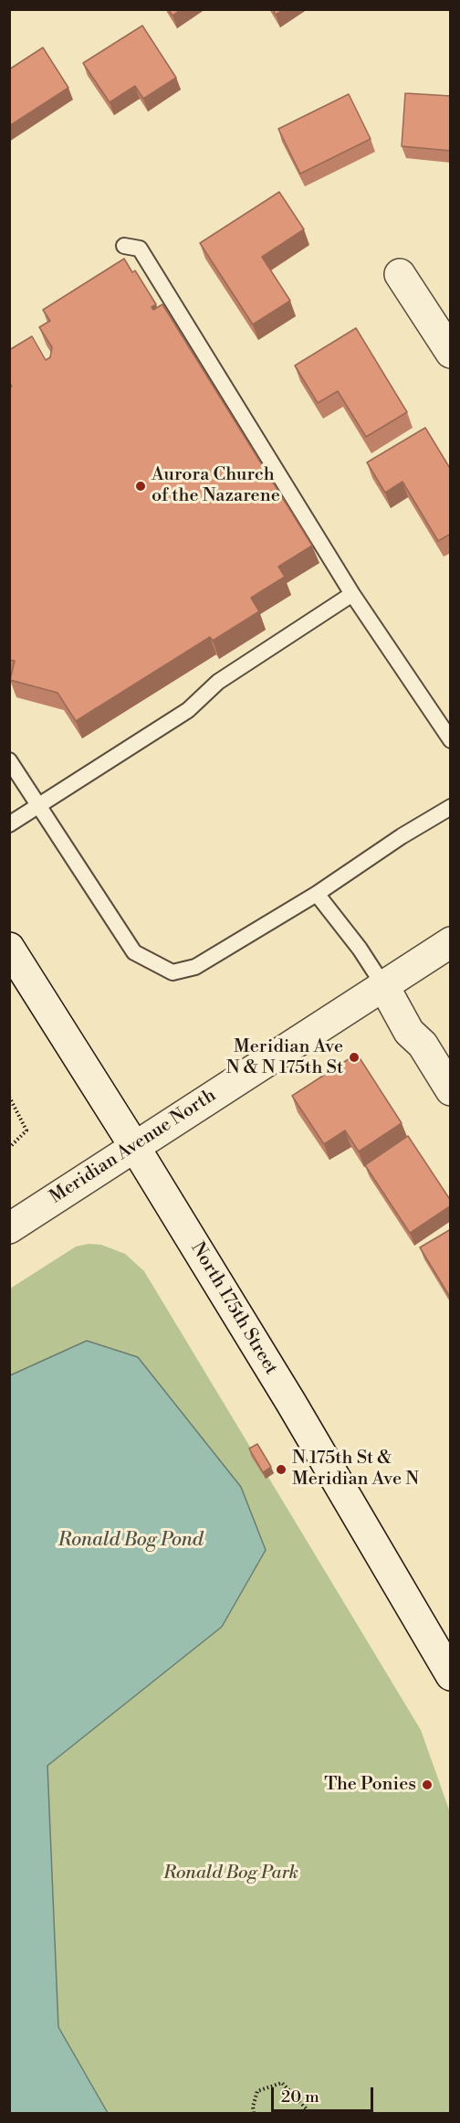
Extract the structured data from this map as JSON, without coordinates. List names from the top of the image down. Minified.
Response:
{"streets":{"main road":["Meridian Avenue North","North 175th Street"]},"crossings":[["Meridian Avenue North","North 175th Street"]],"water":["Ronald Bog Pond"],"parks":["Ronald Bog Park"],"places":["Aurora Church of the Nazarene","Meridian Ave N & N 175th St","N 175th St & Meridian Ave N","The Ponies"],"scale_bar":"20 m"}
